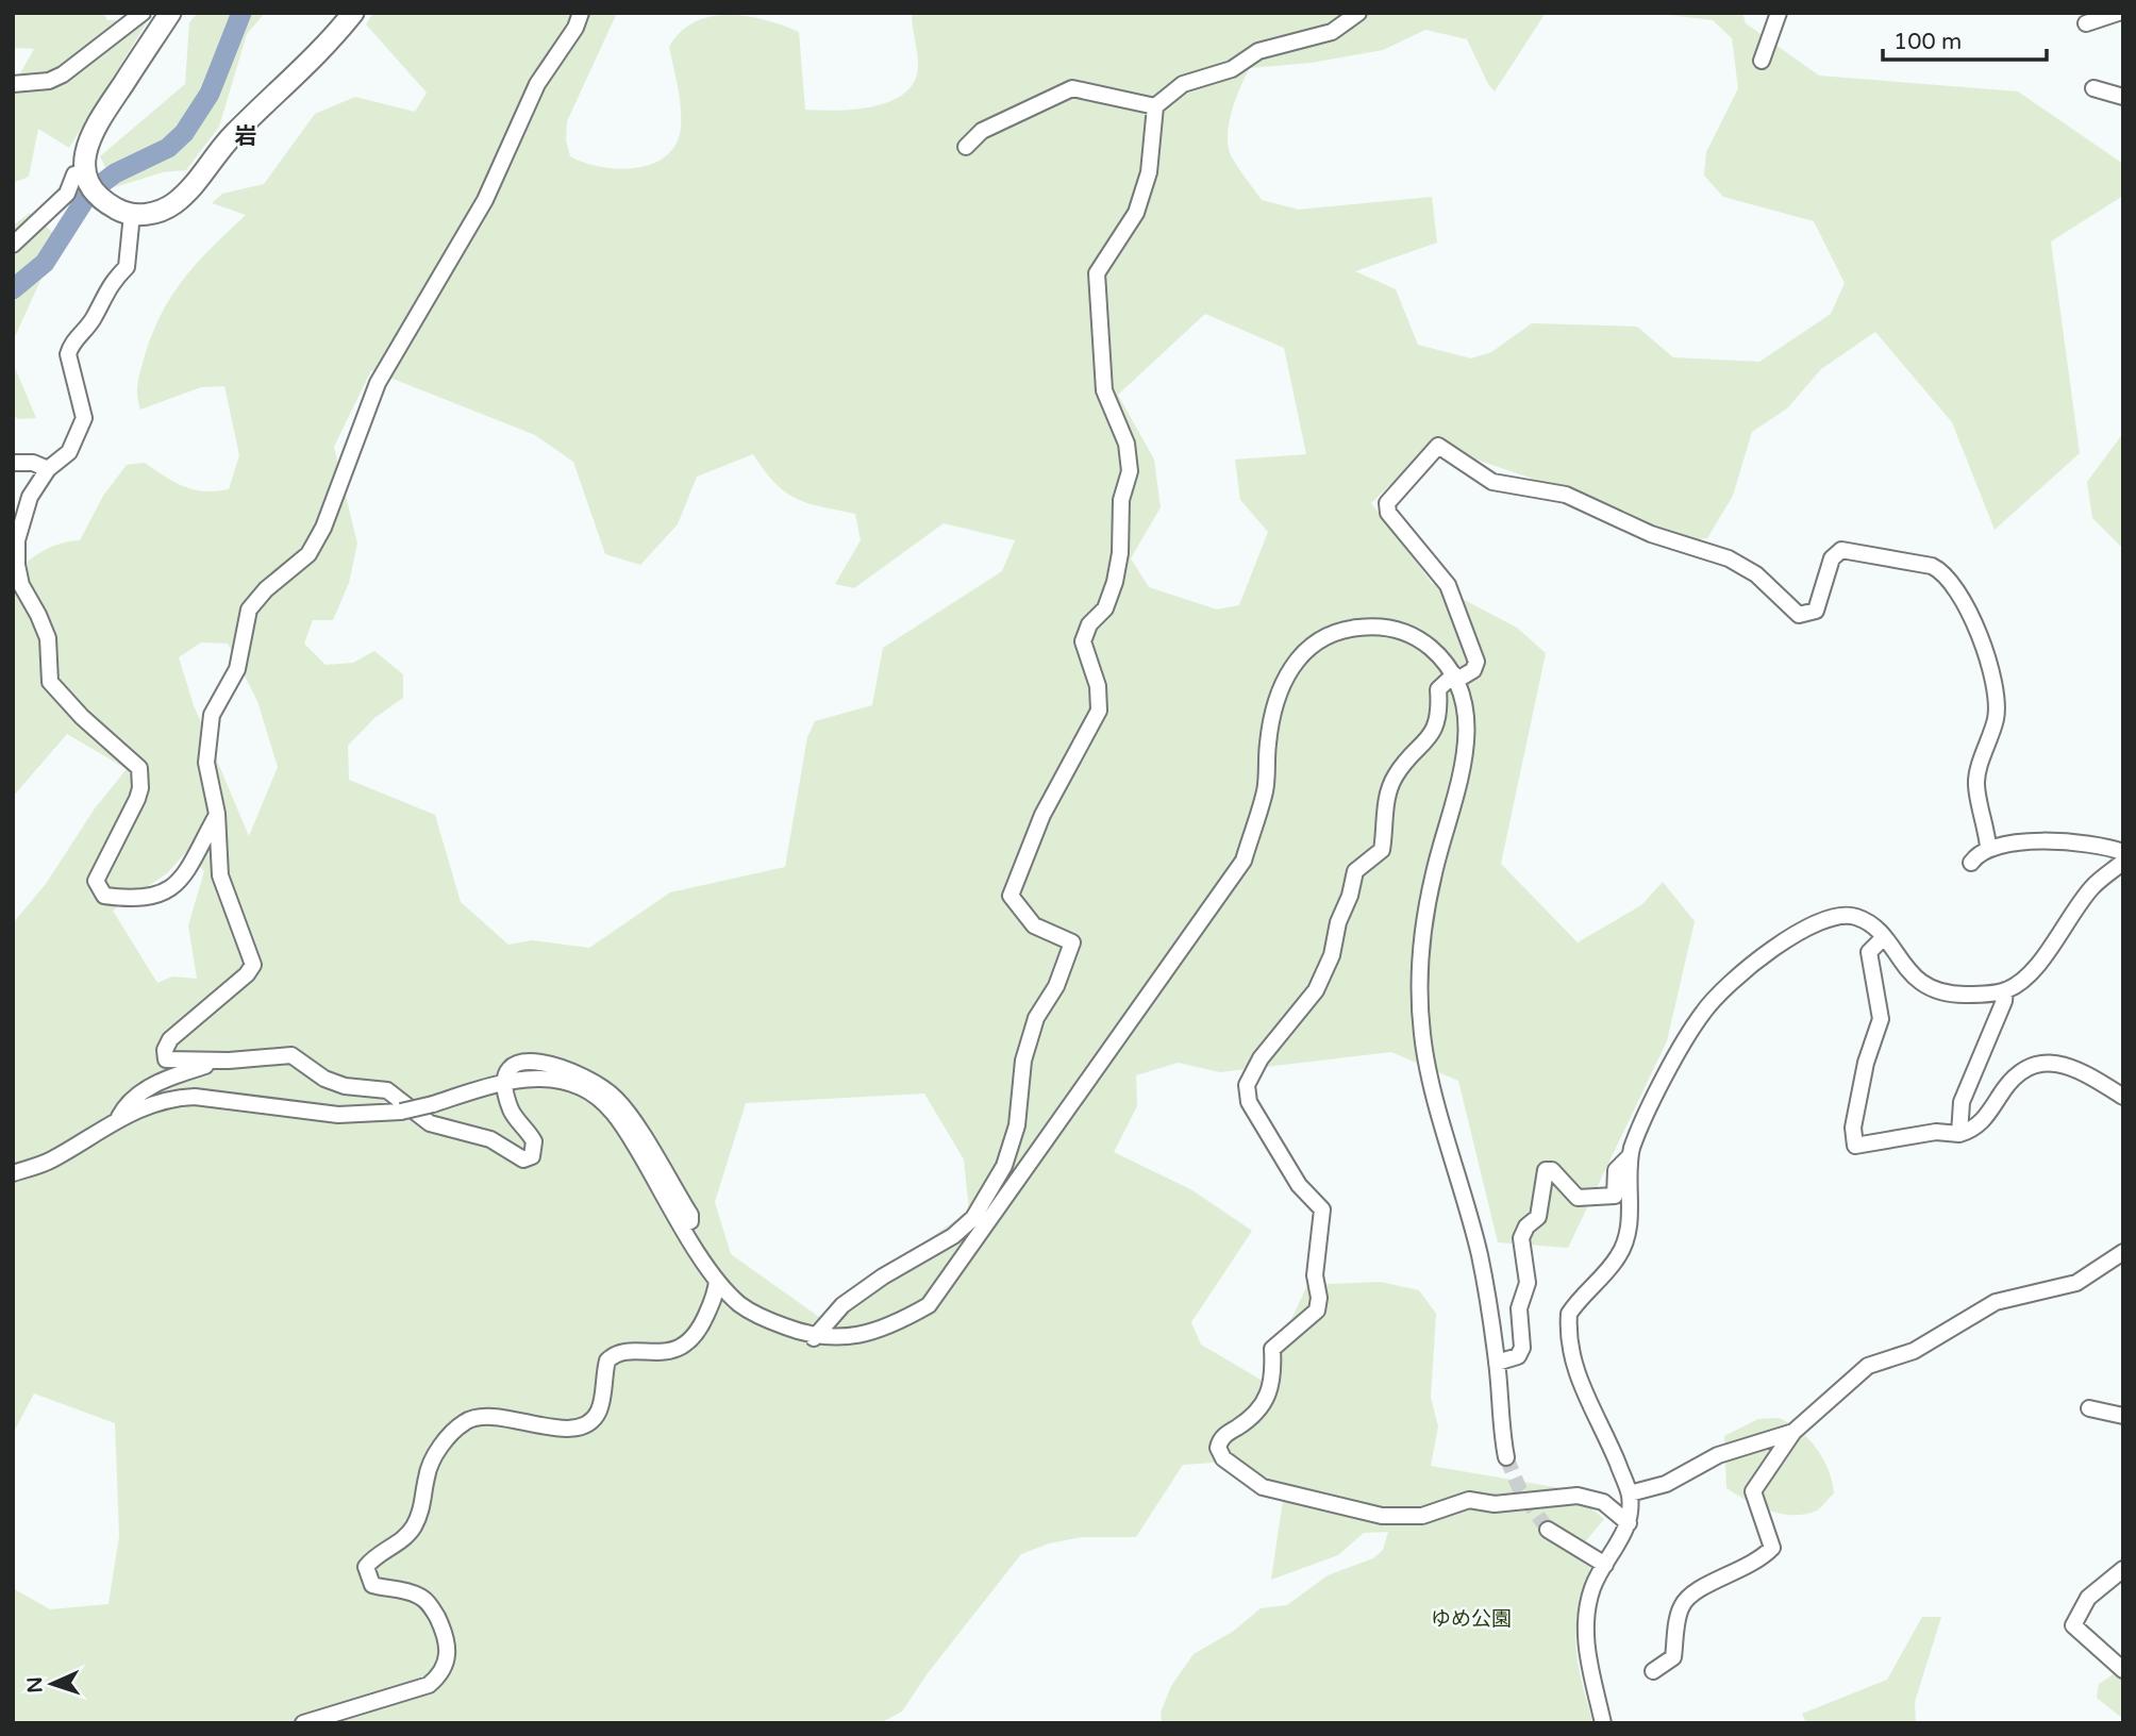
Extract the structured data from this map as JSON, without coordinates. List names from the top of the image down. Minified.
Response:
{"districts":["岩"],"parks":["ゆめ公園"],"scale_bar":"100 m","north":"left"}
